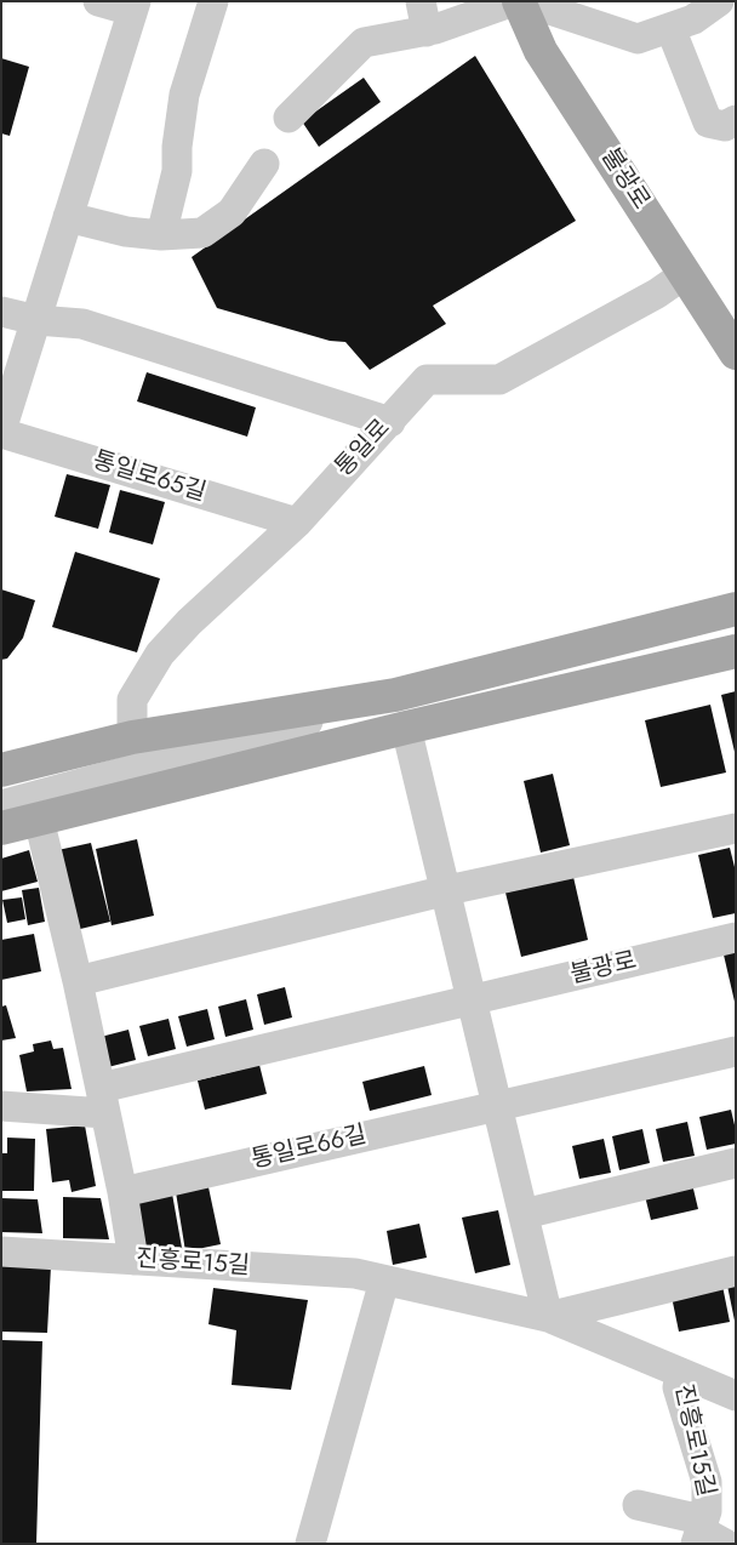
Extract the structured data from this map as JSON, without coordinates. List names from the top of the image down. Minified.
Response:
{"streets":{"main road":["불광로"],"street":["통일로","통일로65길","통일로66길","진흥로15길"]},"crossings":[["불광로","통일로"],["통일로","통일로65길"]]}
